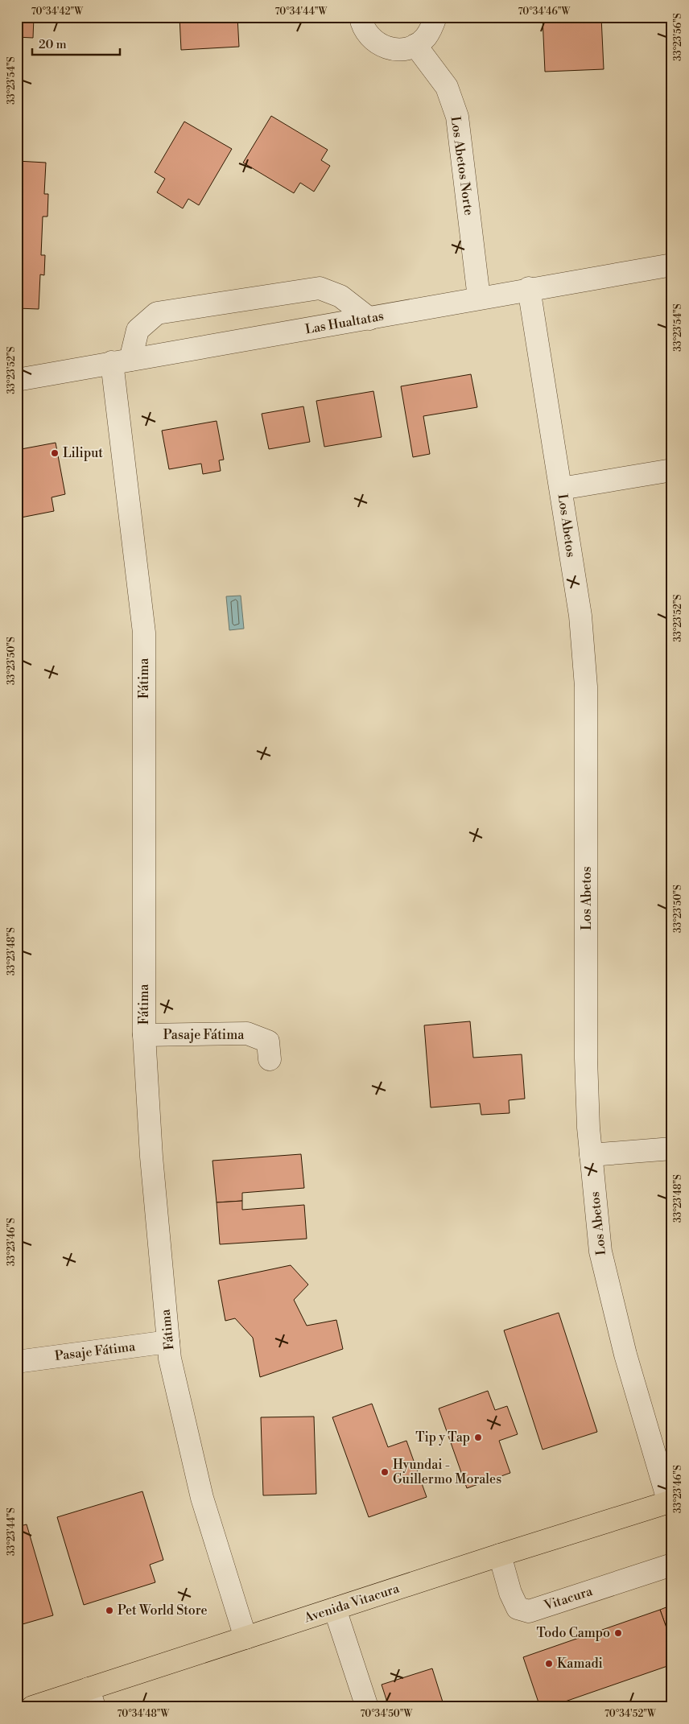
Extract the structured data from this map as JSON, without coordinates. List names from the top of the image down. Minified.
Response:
{"streets":{"main road":["Avenida Vitacura"],"street":["Los Abetos Norte","Las Hualtatas","Los Abetos","Fátima","Pasaje Fátima","Vitacura"]},"crossings":[["Los Abetos Norte","Las Hualtatas"],["Las Hualtatas","Los Abetos"],["Las Hualtatas","Fátima"],["Los Abetos","Avenida Vitacura"],["Fátima","Pasaje Fátima"],["Fátima","Avenida Vitacura"],["Vitacura","Avenida Vitacura"]],"places":["Liliput","Tip y Tap","Hyundai - Guillermo Morales","Pet World Store","Todo Campo","Kamadi"],"scale_bar":"20 m","coordinates":["70°34'42\"W","70°34'44\"W","70°34'46\"W","33°23'56\"S","33°23'54\"S","33°23'52\"S","33°23'50\"S","33°23'48\"S","33°23'46\"S","33°23'44\"S","70°34'48\"W","70°34'50\"W","70°34'52\"W"]}
